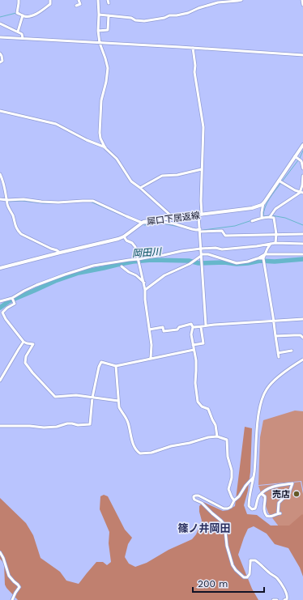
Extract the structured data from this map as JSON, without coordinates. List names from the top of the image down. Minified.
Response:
{"streets":{"main road":["犀口下居返線"]},"districts":["篠ノ井岡田"],"water":["岡田川"],"places":["売店"],"scale_bar":"200 m"}
